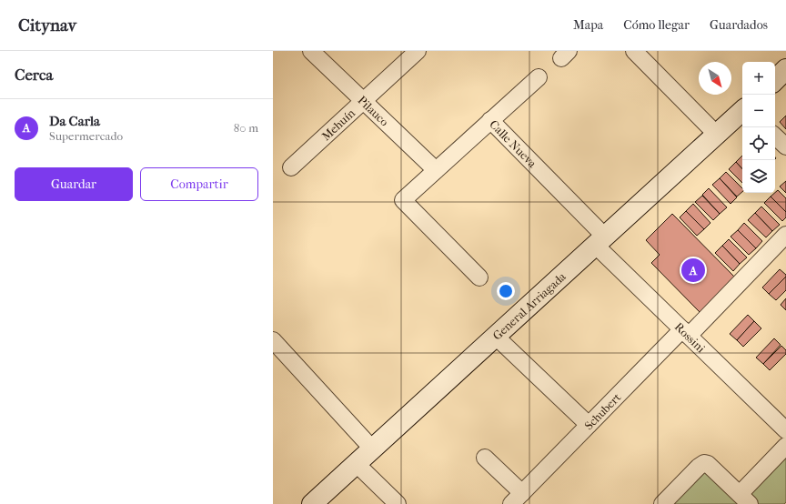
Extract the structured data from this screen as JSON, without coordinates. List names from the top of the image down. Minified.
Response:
{"streets":{"street":["Pilauco","Mehuín","Calle Nueva","General Arriagada","Rossini","Schubert"]},"crossings":[["Pilauco","Mehuín"],["Pilauco","Calle Nueva"],["Calle Nueva","General Arriagada"],["Calle Nueva","Rossini"],["General Arriagada","Rossini"],["Rossini","Schubert"]],"north":"bottom right","page":{"header":"Citynav","nav":["Mapa","Cómo llegar","Guardados"],"heading":"Cerca","map_buttons":["+","−"],"list":[{"mark":"A","name":"Da Carla","note":"Supermercado","value":"80 m"}],"buttons":["Guardar","Compartir"],"pins":"A"}}
